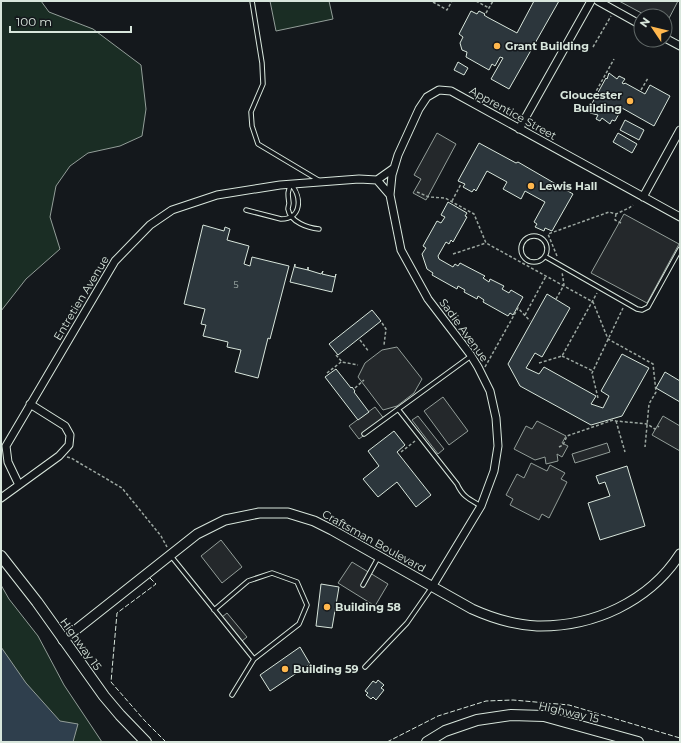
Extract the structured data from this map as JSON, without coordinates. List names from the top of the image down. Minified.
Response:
{"streets":{"main road":["Highway 15"],"street":["Apprentice Street","Entretien Avenue","Sadie Avenue","Craftsman Boulevard"]},"crossings":[["Apprentice Street","Sadie Avenue"],["Sadie Avenue","Craftsman Boulevard"],["Craftsman Boulevard","Highway 15"]],"places":["Grant Building","Gloucester Building","Lewis Hall","Building 58","Building 59"],"house_numbers":["5"],"scale_bar":"100 m","north":"top left"}
